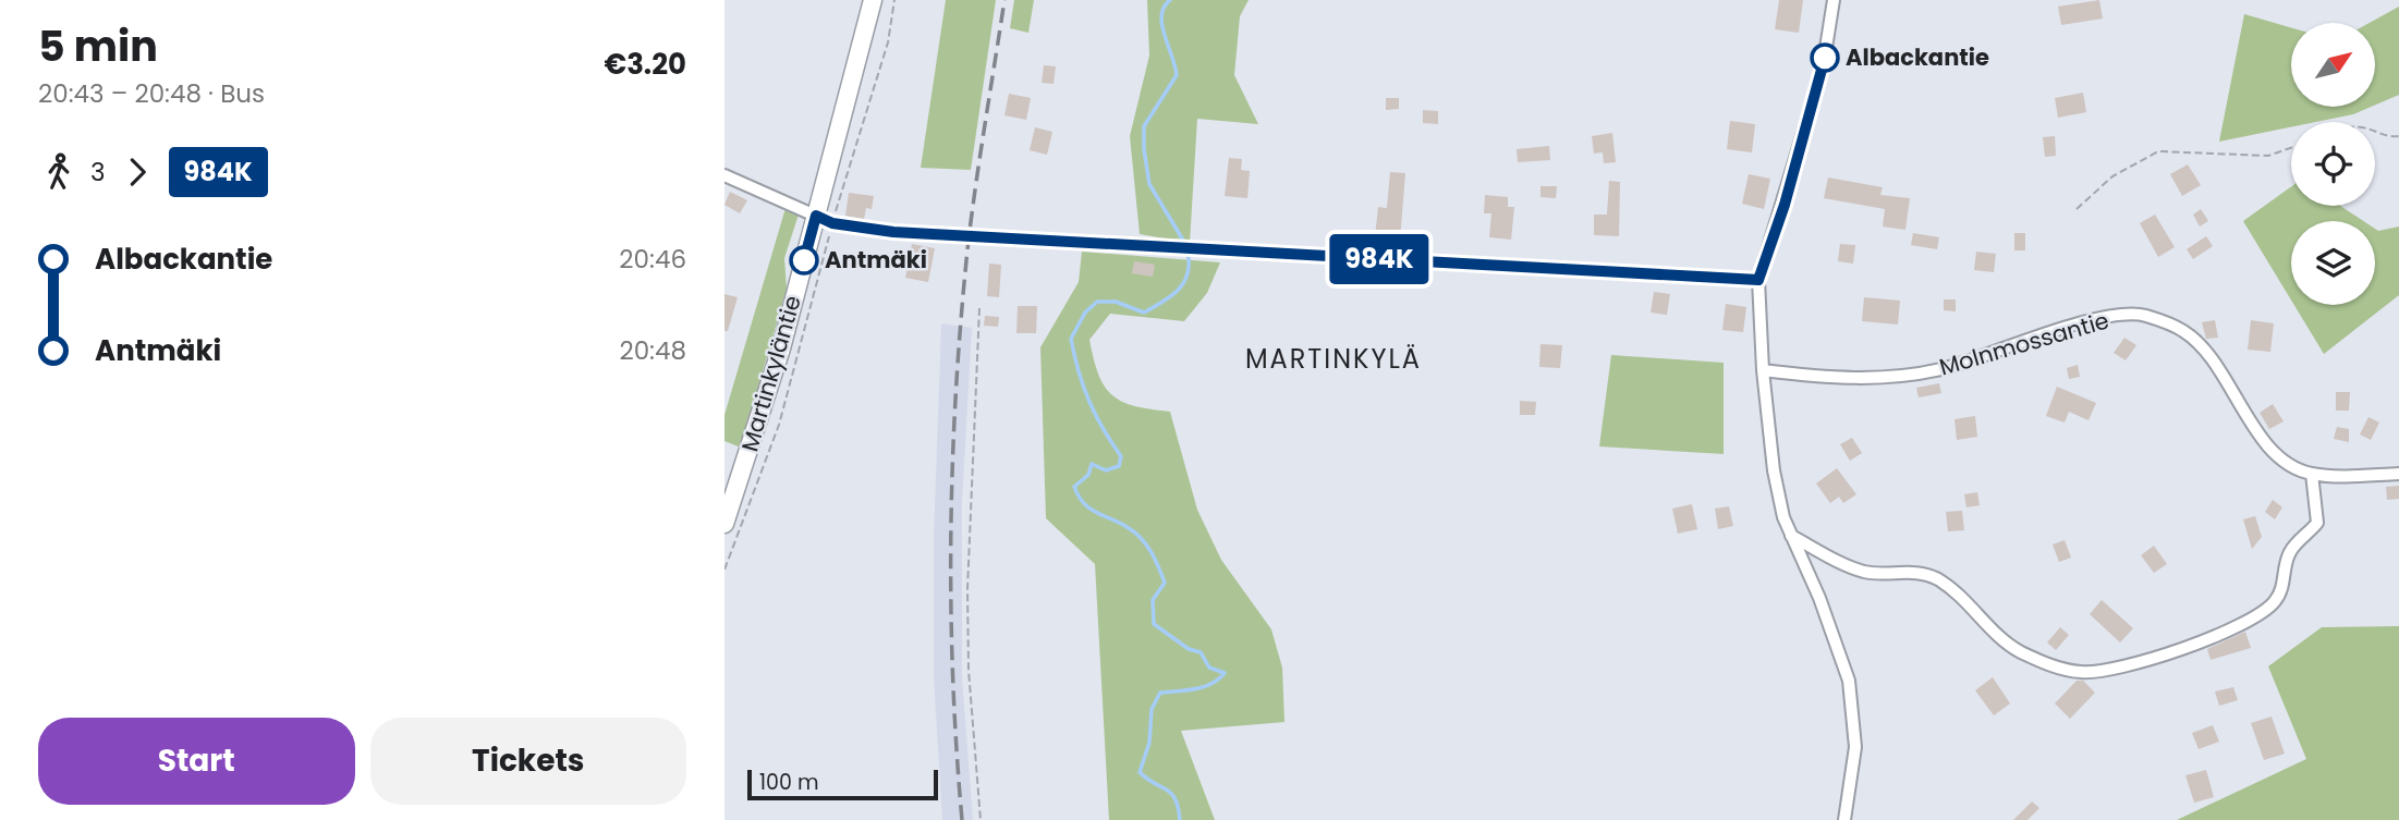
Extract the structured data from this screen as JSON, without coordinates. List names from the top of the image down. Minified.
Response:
{"streets":{"street":["Molnmossantie","Martinkyläntie"]},"districts":["MARTINKYLÄ"],"places":["Albackantie","Antmäki"],"lines":["bus line 984K"],"scale_bar":"100 m","north":"top right","page":{"heading":["5 min","20:43 – 20:48 · Bus","€3.20"],"on_map":"984K","legs":["3","984K"],"list":[{"name":"Albackantie","value":"20:46"},{"name":"Antmäki","value":"20:48"}],"buttons":["Start","Tickets"],"scale":"100 m"}}
